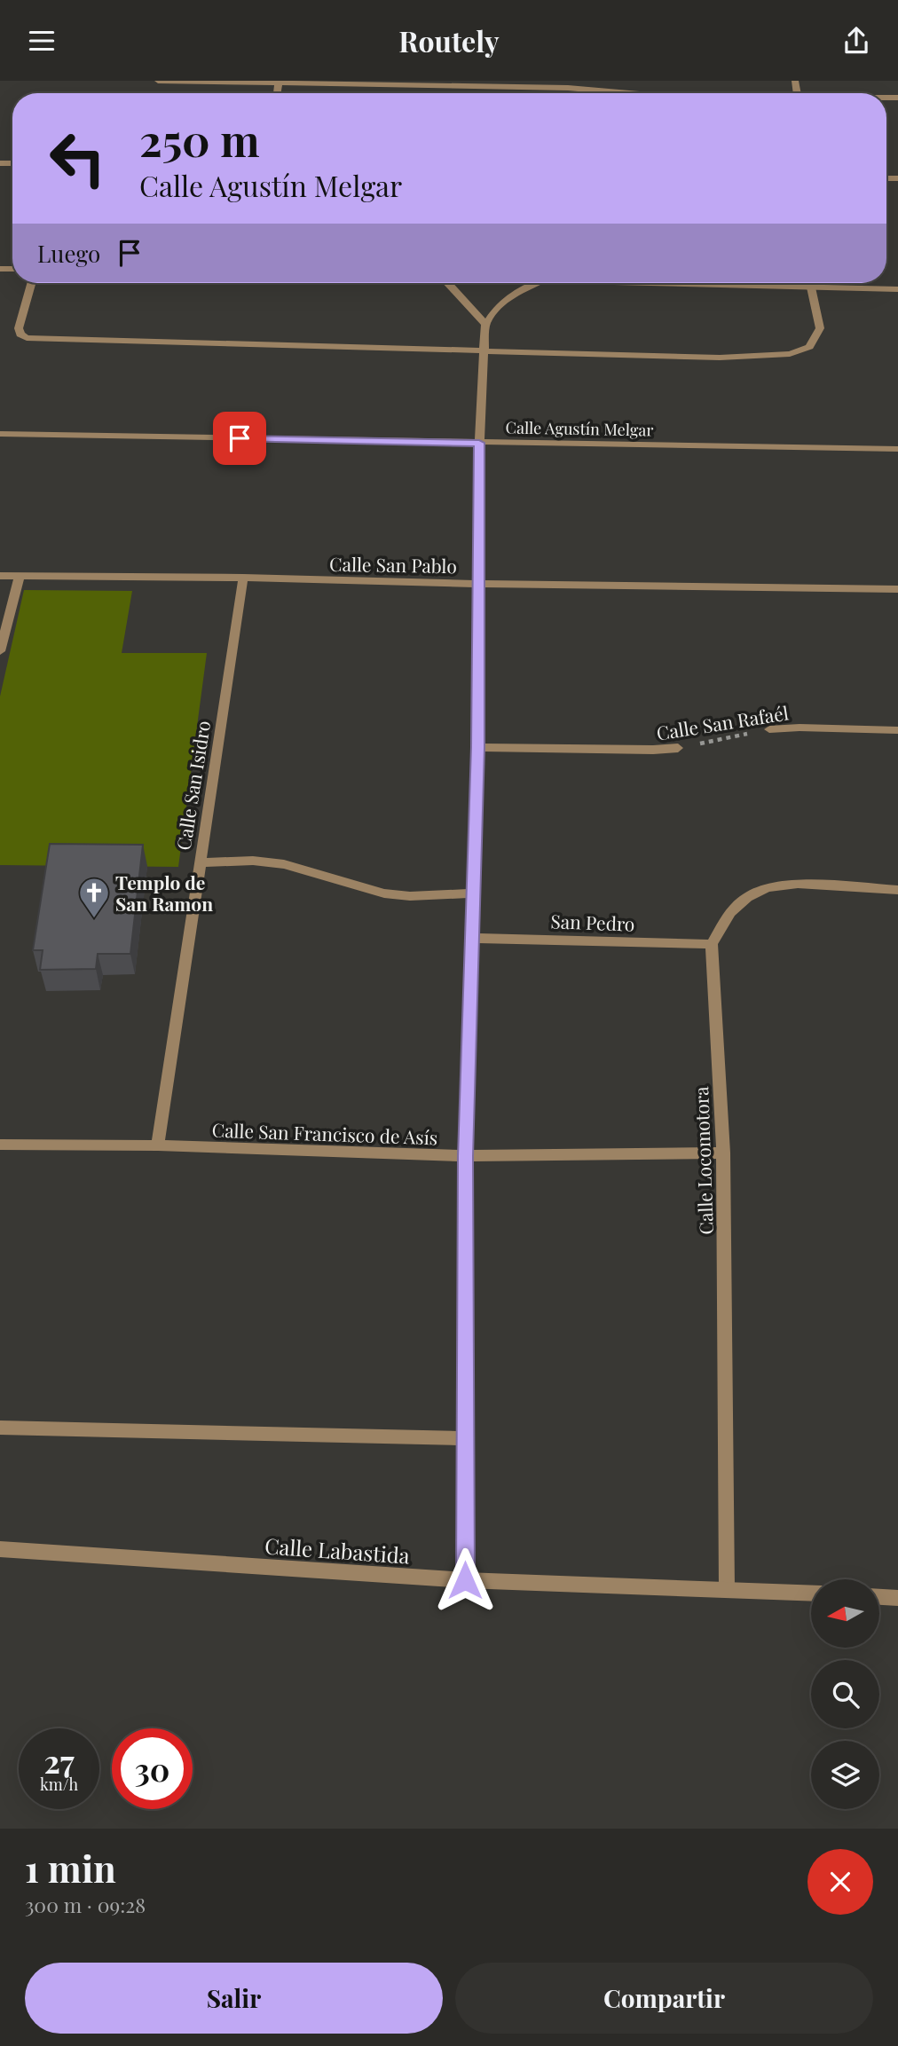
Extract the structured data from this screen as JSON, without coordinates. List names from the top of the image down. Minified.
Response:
{"streets":{"street":["Calle Agustín Melgar","Calle San Pablo","Calle San Rafaél","Calle San Isidro","San Pedro","Calle San Francisco de Asís","Calle Locomotora","Calle Labastida"]},"crossings":[["Calle San Pablo","Calle San Isidro"],["Calle San Isidro","Calle San Francisco de Asís"],["San Pedro","Calle Locomotora"],["Calle San Francisco de Asís","Calle Locomotora"],["Calle Locomotora","Calle Labastida"]],"places":{"church":["Templo de San Ramon"]},"north":"left","page":{"header":"Routely","turn":["250 m","Calle Agustín Melgar"],"then":"Luego","speed":"27 km/h","limit":"30","heading":["1 min","300 m · 09:28"],"buttons":["Salir","Compartir"]}}
